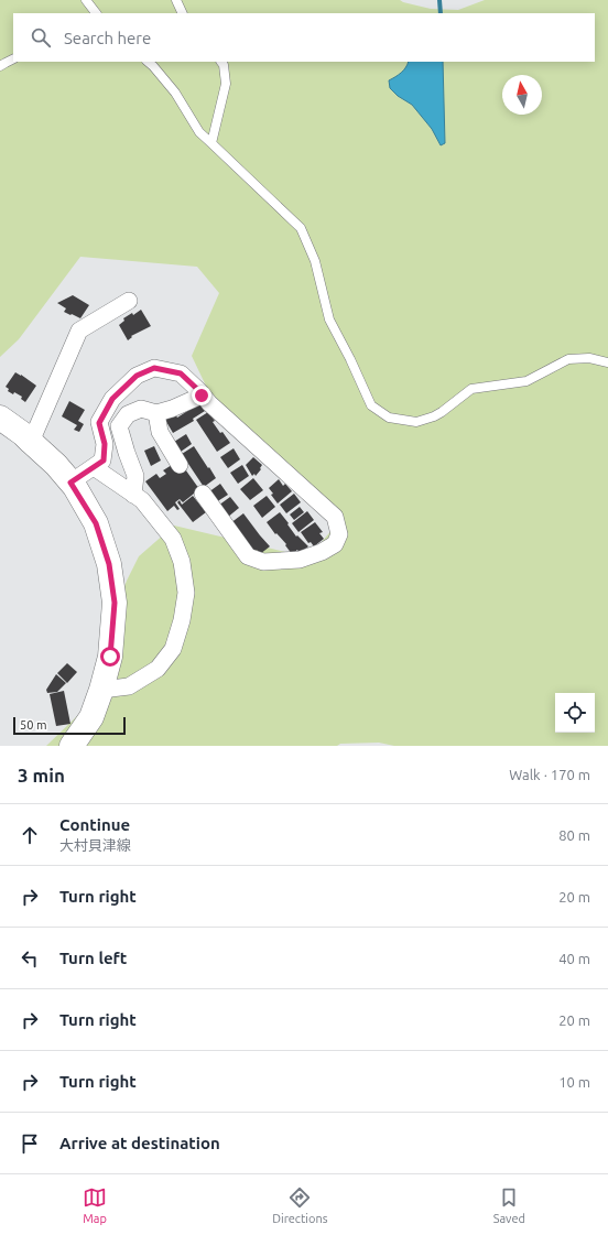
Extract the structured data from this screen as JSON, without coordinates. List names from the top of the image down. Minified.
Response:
{"scale_bar":"50 m","north":"top","page":{"search":"Search here","scale":"50 m","heading":["3 min","Walk · 170 m"],"list":[["Continue","大村貝津線","80 m"],["Turn right","20 m"],["Turn left","40 m"],["Turn right","20 m"],["Turn right","10 m"],"Arrive at destination"],"nav":["Map","Directions","Saved"]}}
